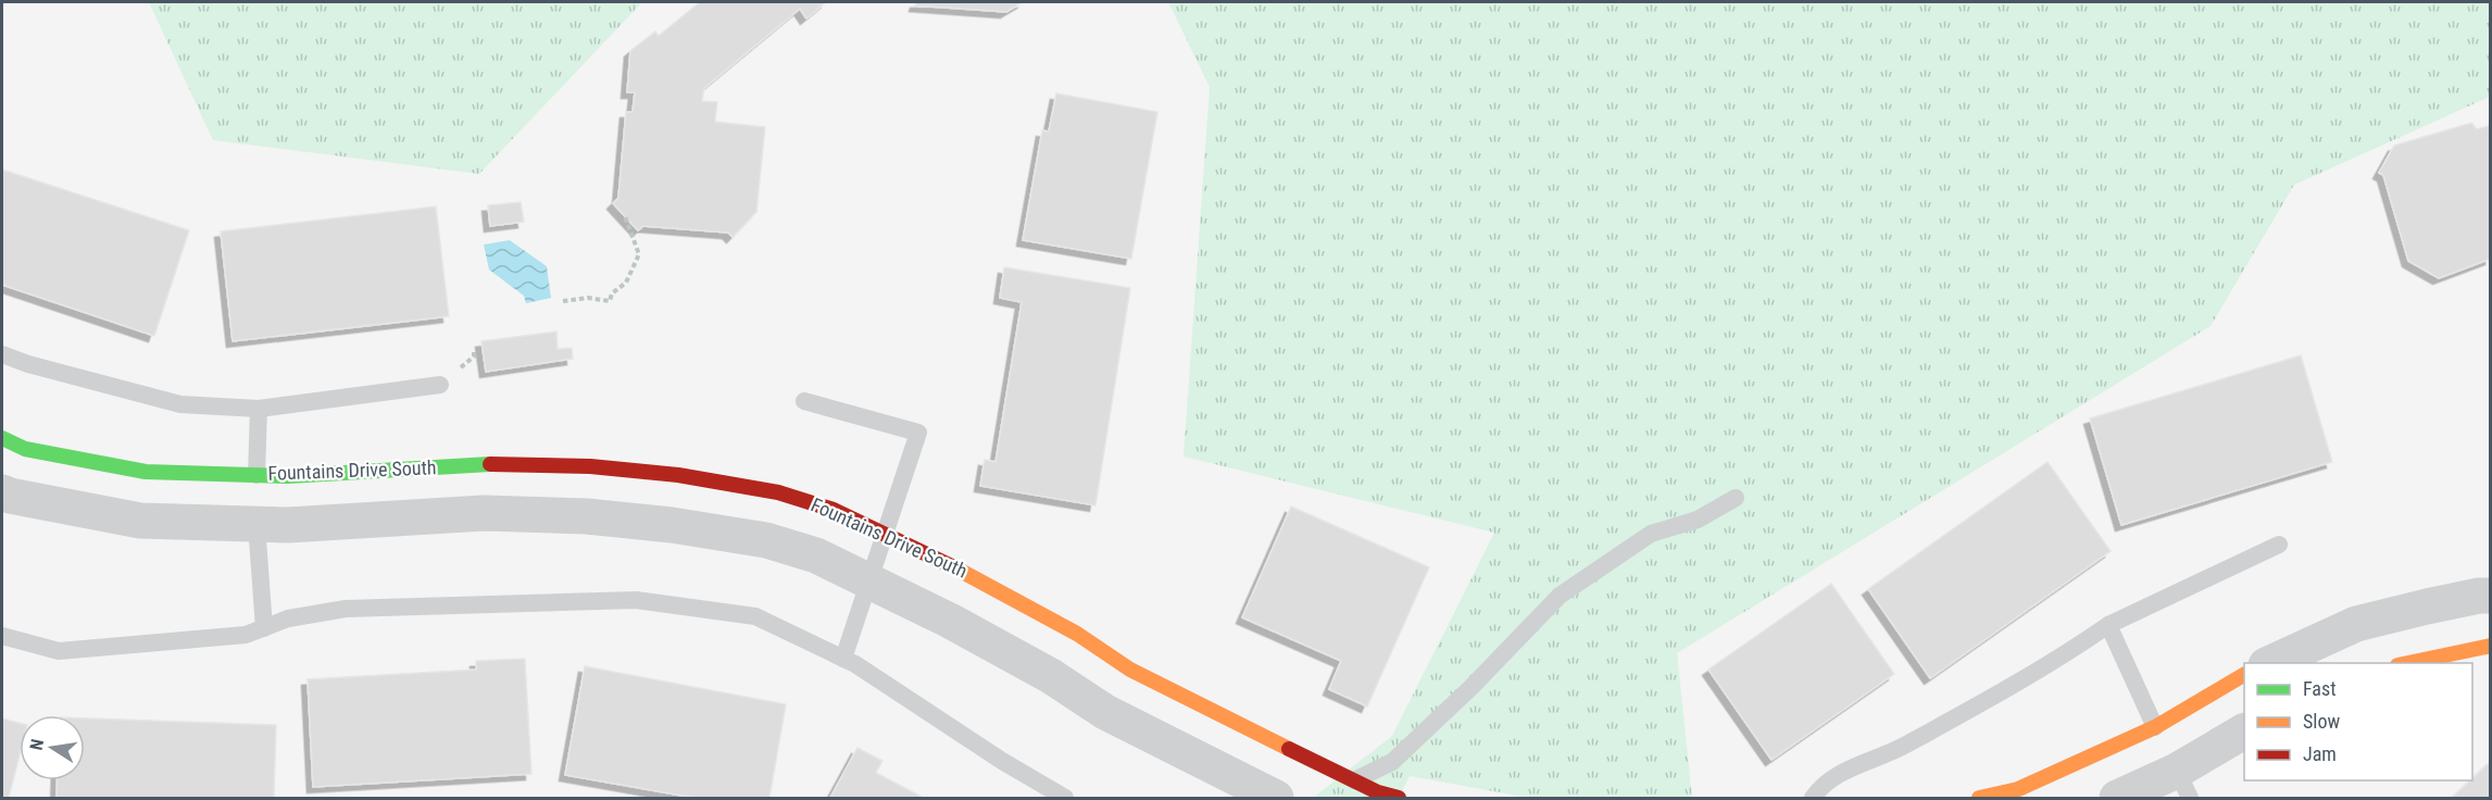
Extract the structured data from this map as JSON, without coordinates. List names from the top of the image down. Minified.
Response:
{"streets":{"street":["Fountains Drive South"]},"legend":["Fast","Slow","Jam"],"north":"left"}
